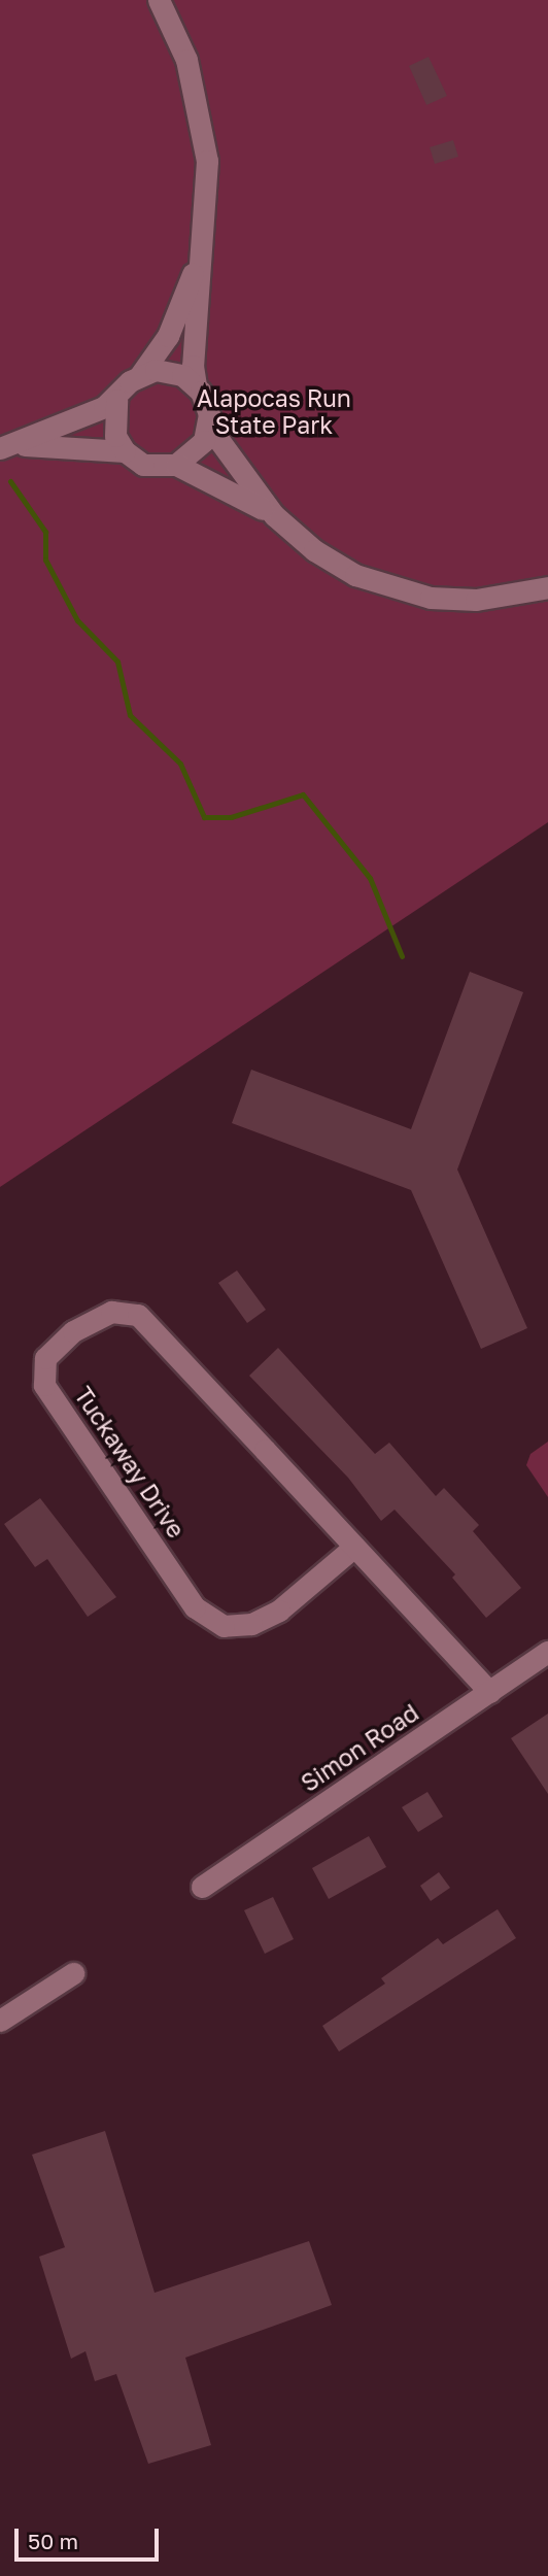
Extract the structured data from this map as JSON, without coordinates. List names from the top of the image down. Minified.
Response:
{"streets":{"street":["Tuckaway Drive","Simon Road"]},"crossings":[["Tuckaway Drive","Simon Road"]],"parks":["Alapocas Run State Park"],"scale_bar":"50 m"}
